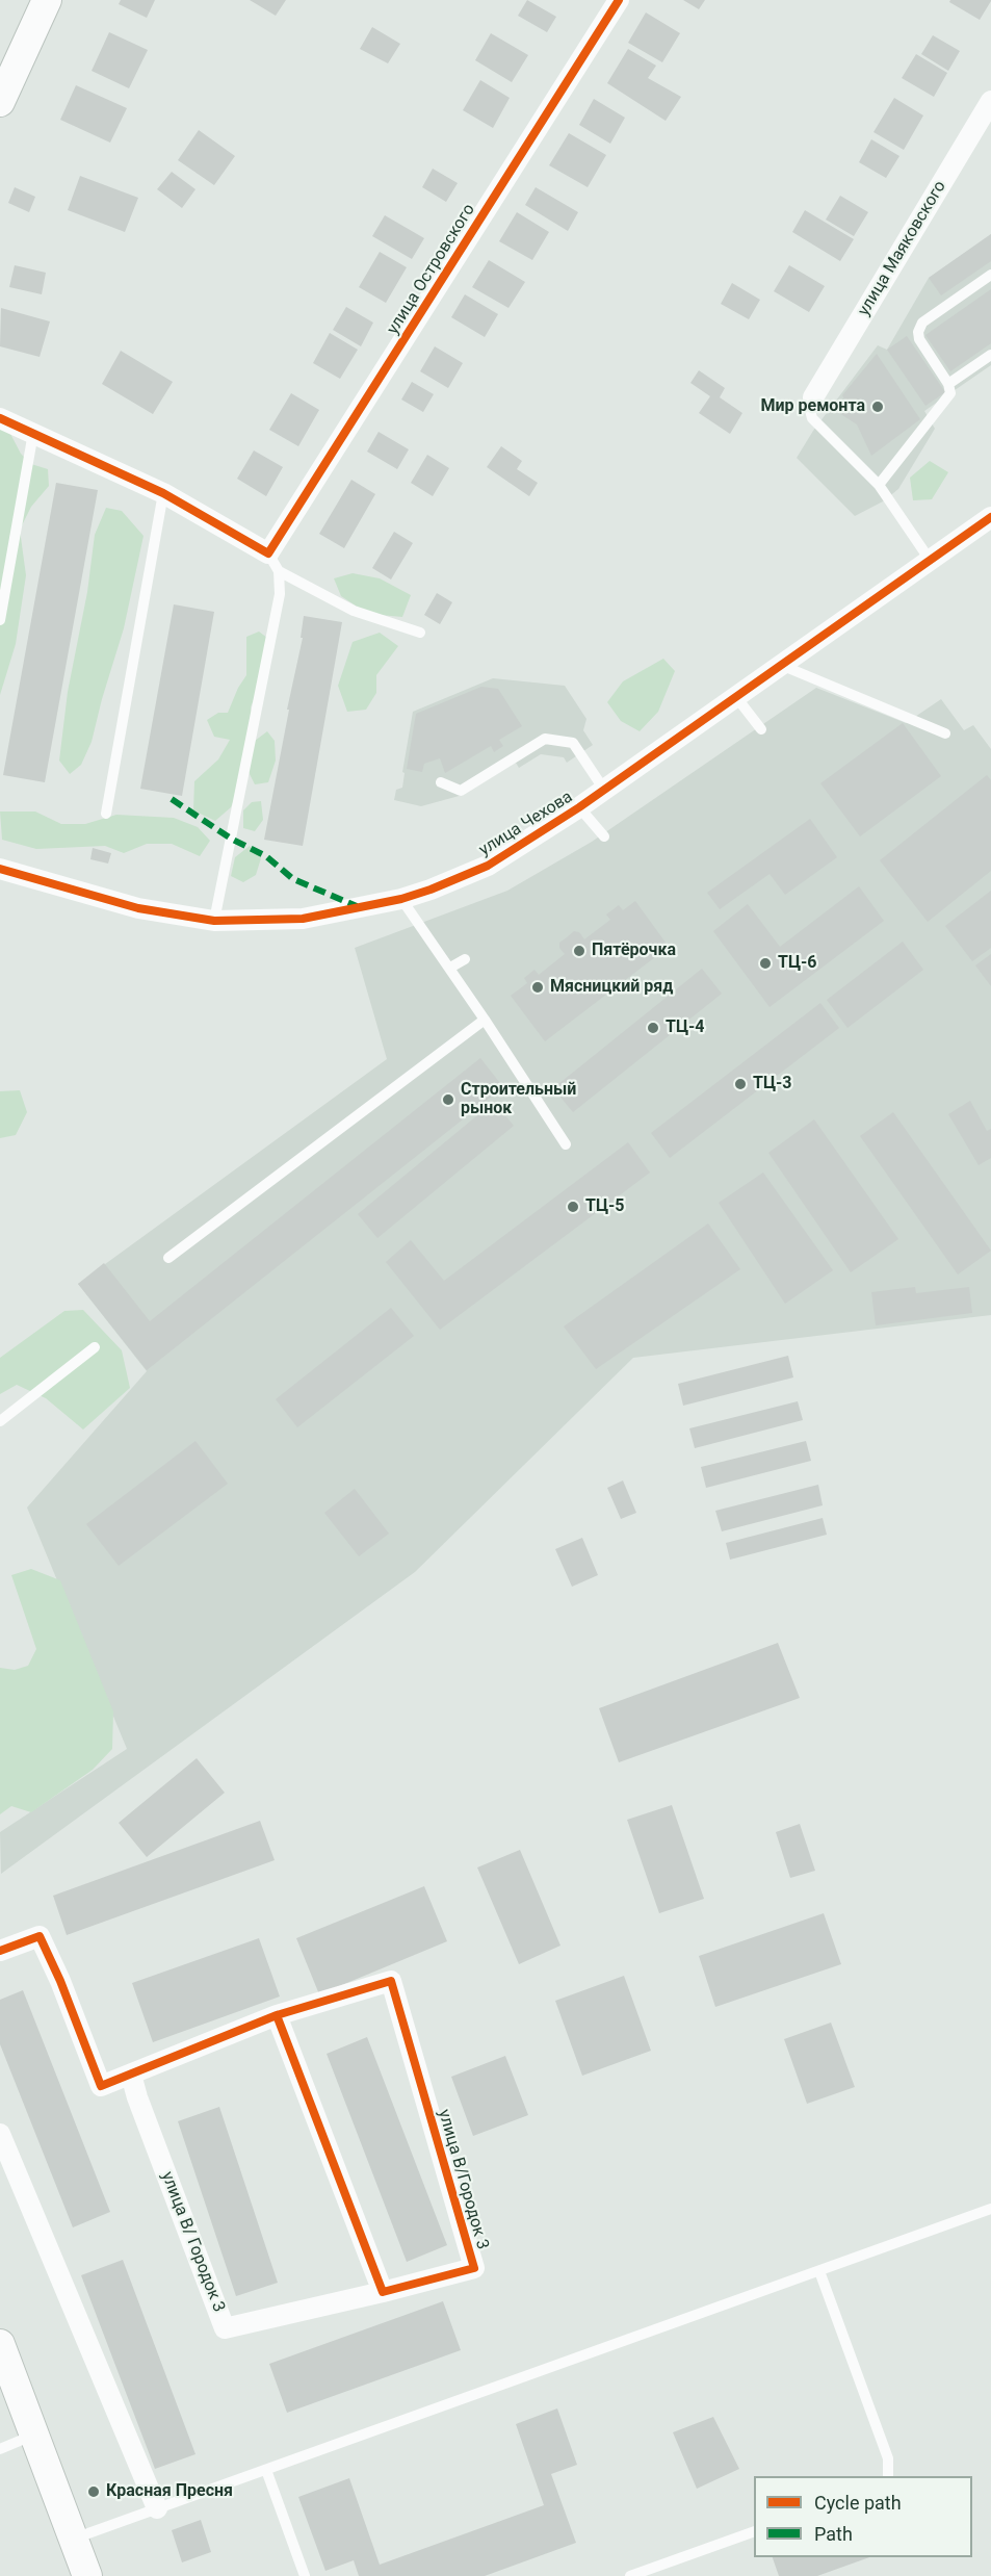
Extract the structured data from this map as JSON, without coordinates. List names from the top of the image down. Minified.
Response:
{"streets":{"street":["улица Маяковского","улица Островского","улица Чехова","улица В/Городок 3","улица В/ Городок 3"]},"crossings":[["улица В/Городок 3","улица В/ Городок 3"]],"places":["Мир ремонта","Пятёрочка","ТЦ-6","Мясницкий ряд","ТЦ-4","ТЦ-3","Строительный рынок","ТЦ-5","Красная Пресня"],"legend":["Cycle path","Path"]}
